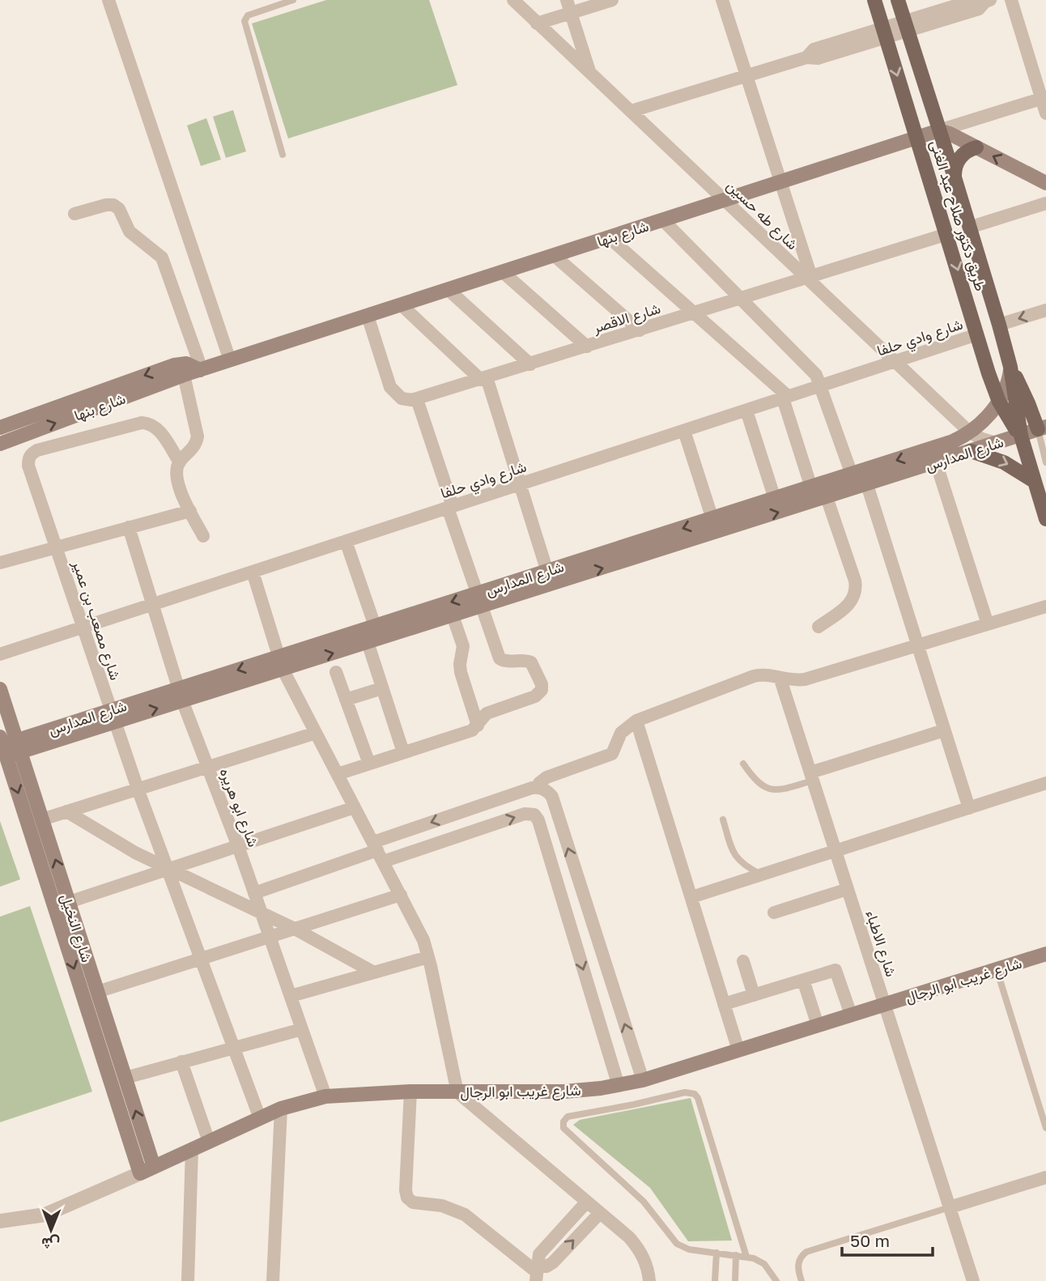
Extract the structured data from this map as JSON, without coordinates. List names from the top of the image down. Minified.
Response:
{"streets":{"main road":["طريق دكتور صلاح عبد الغنى","شارع بنها","شارع المدارس","شارع النخيل","شارع غريب ابو الرجال"],"street":["شارع طه حسين","شارع الاقصر","شارع وادي حلفا","شارع مصعب بن عمير","شارع ابو هريره","شارع الاطباء"]},"crossings":[["شارع طه حسين","شارع بنها"],["شارع طه حسين","شارع الاقصر"],["شارع طه حسين","شارع وادي حلفا"],["شارع طه حسين","شارع المدارس"],["طريق دكتور صلاح عبد الغنى","شارع بنها"],["طريق دكتور صلاح عبد الغنى","شارع الاقصر"],["طريق دكتور صلاح عبد الغنى","شارع وادي حلفا"],["طريق دكتور صلاح عبد الغنى","شارع المدارس"],["شارع وادي حلفا","شارع مصعب بن عمير"],["شارع وادي حلفا","شارع ابو هريره"],["شارع المدارس","شارع مصعب بن عمير"],["شارع المدارس","شارع ابو هريره"],["شارع المدارس","شارع النخيل"],["شارع مصعب بن عمير","شارع غريب ابو الرجال"],["شارع ابو هريره","شارع غريب ابو الرجال"],["شارع النخيل","شارع غريب ابو الرجال"],["شارع الاطباء","شارع غريب ابو الرجال"]],"scale_bar":"50 m","north":"bottom"}
